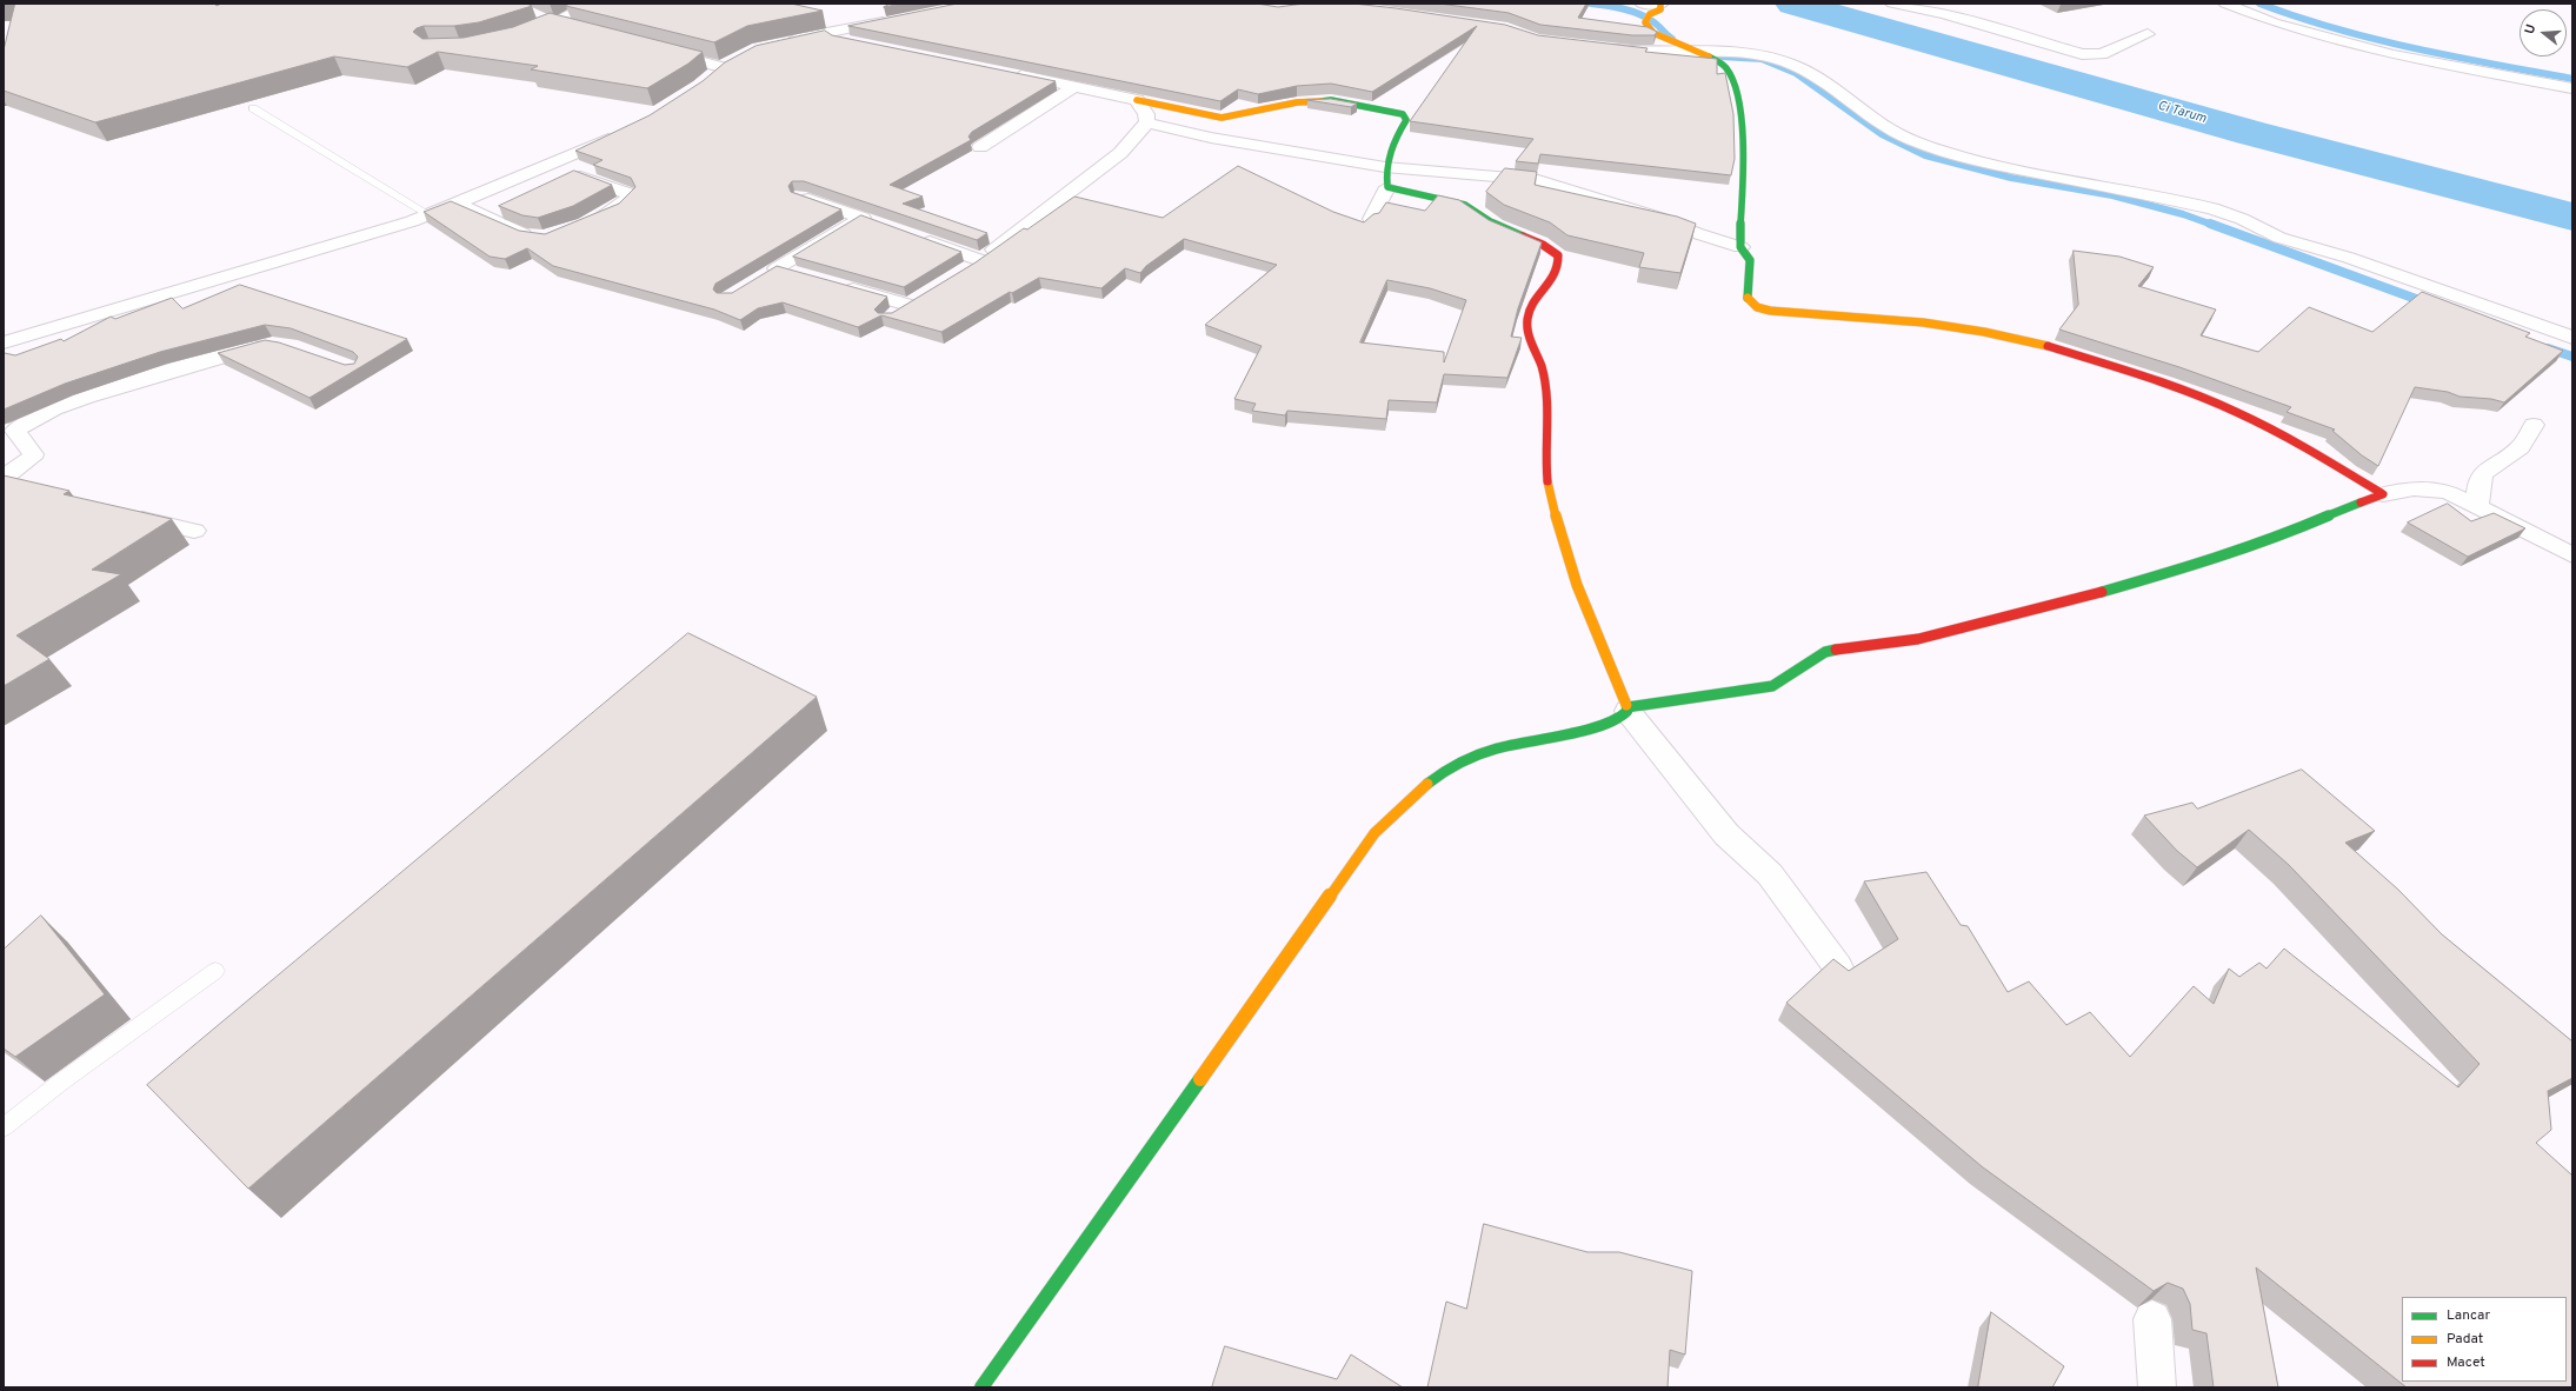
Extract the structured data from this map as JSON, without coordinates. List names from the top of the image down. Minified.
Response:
{"water":["Ci Tarum"],"legend":["Lancar","Padat","Macet"],"north":"left"}
